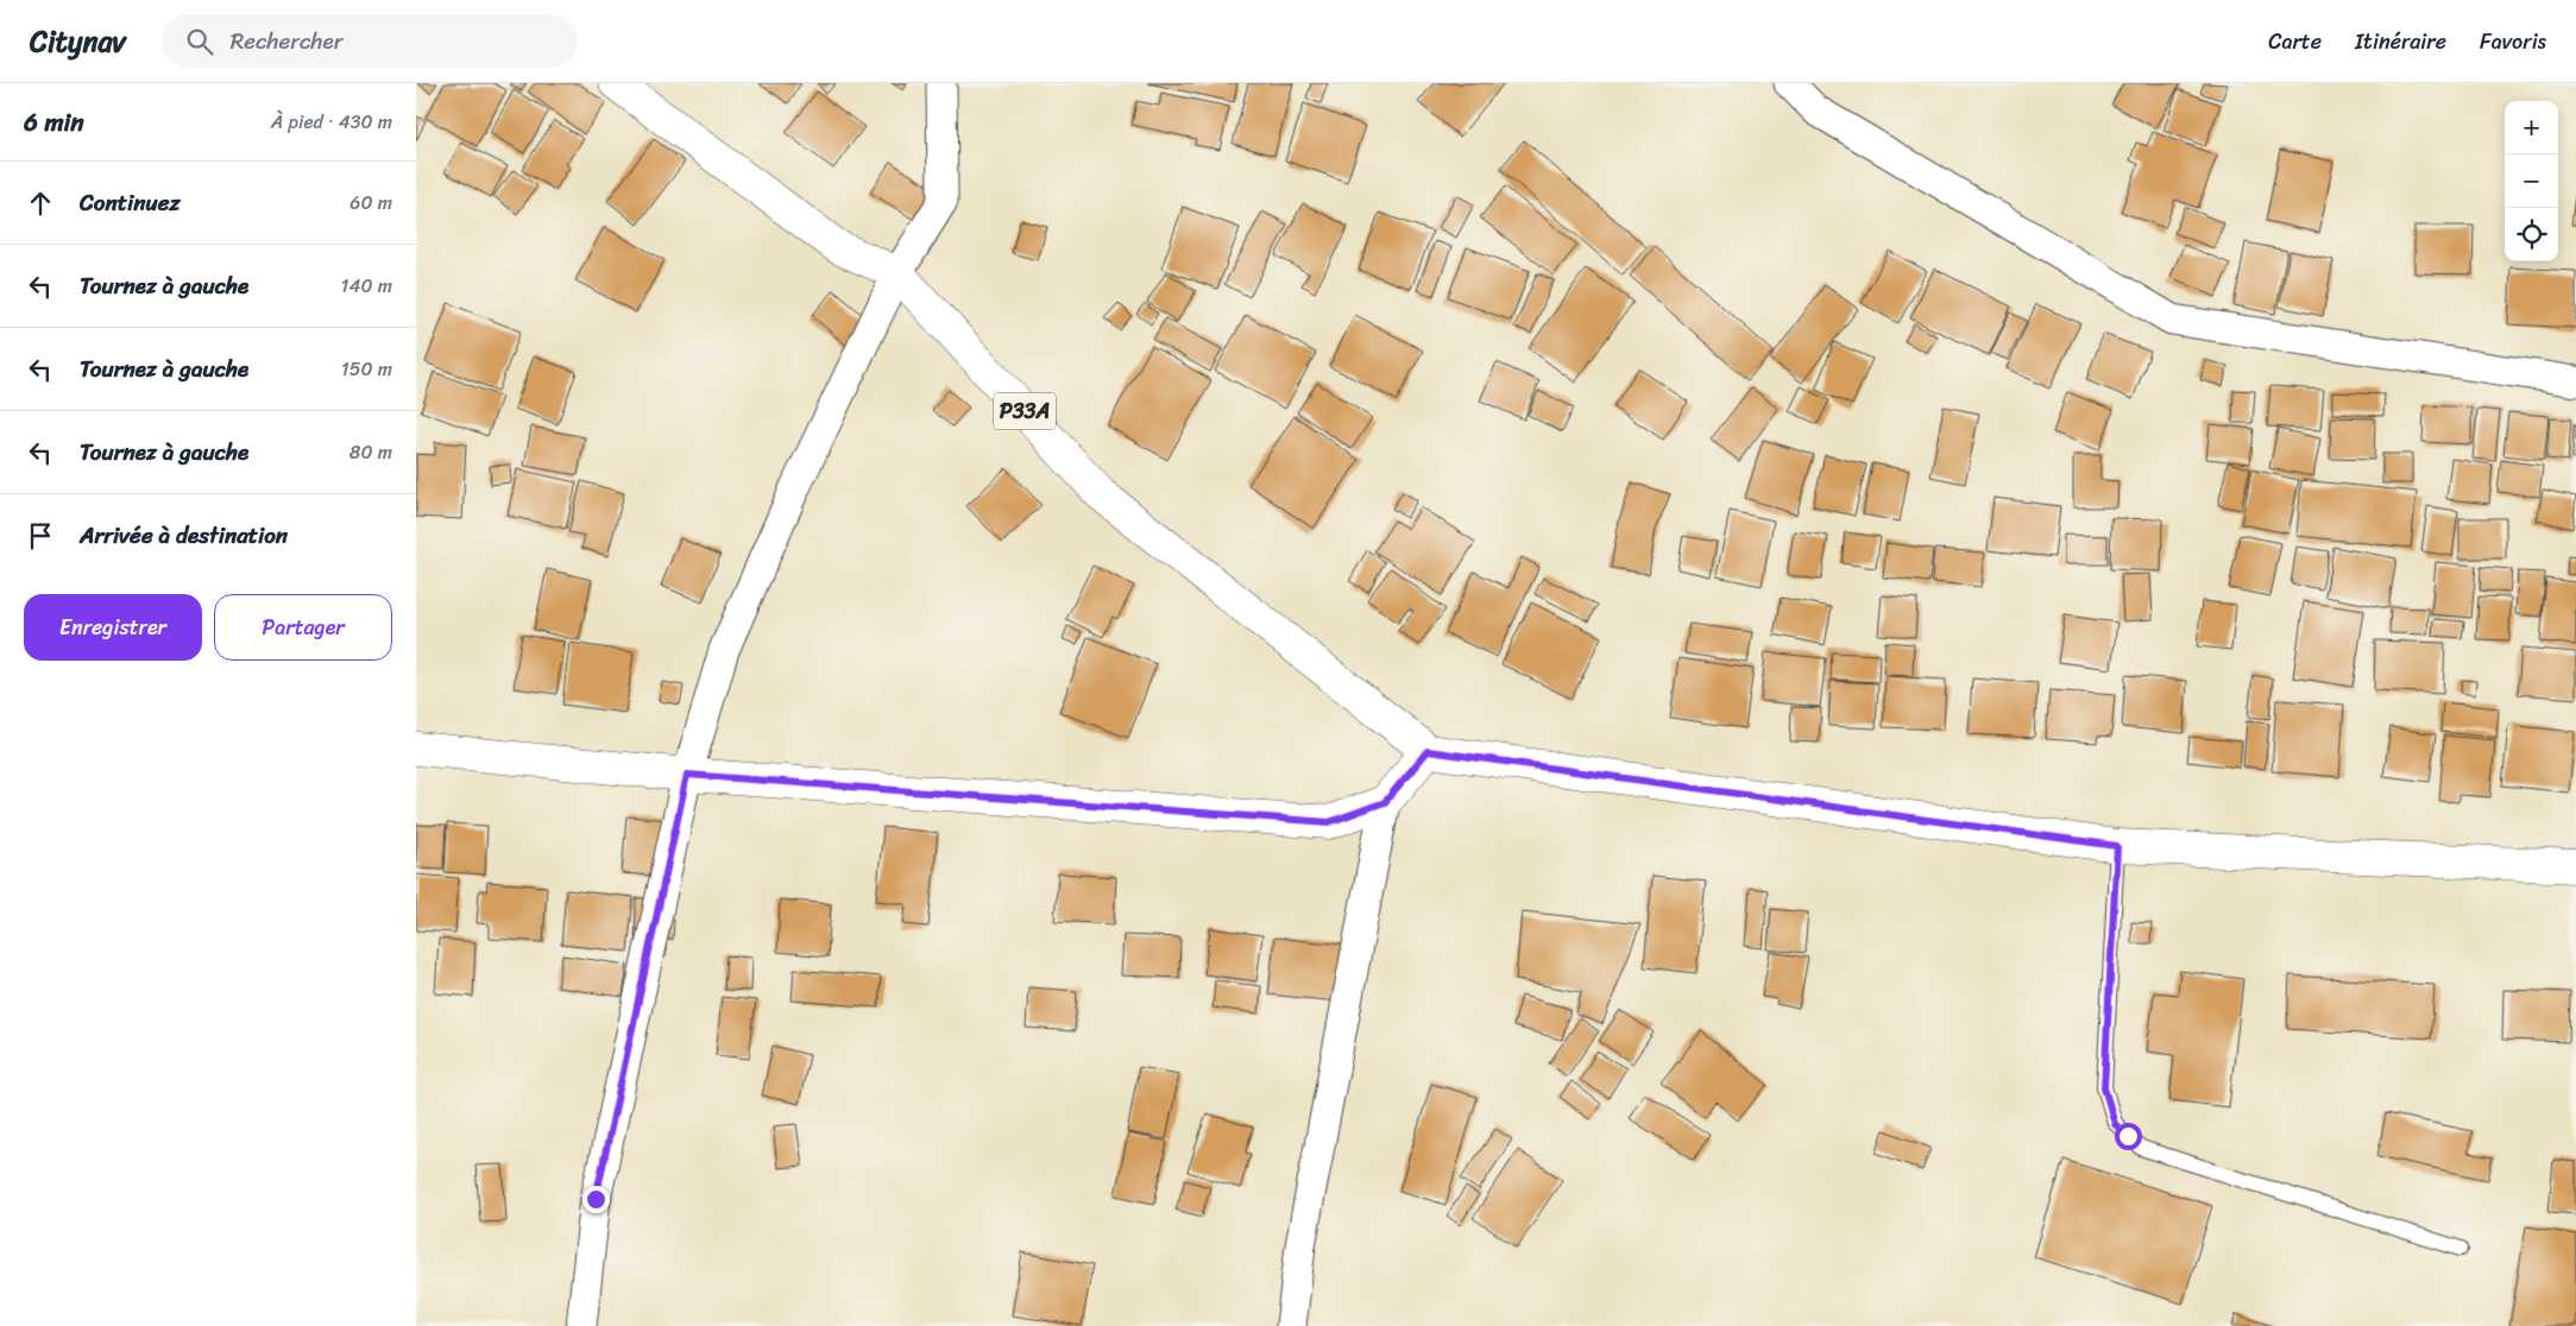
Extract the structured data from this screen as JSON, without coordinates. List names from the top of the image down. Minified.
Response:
{"streets":{"main road":["P33A"]},"page":{"header":"Citynav","search":"Rechercher","nav":["Carte","Itinéraire","Favoris"],"heading":["6 min","À pied · 430 m"],"map_buttons":["+","−"],"list":[["Continuez","60 m"],["Tournez à gauche","140 m"],["Tournez à gauche","150 m"],["Tournez à gauche","80 m"],"Arrivée à destination"],"buttons":["Enregistrer","Partager"]}}
